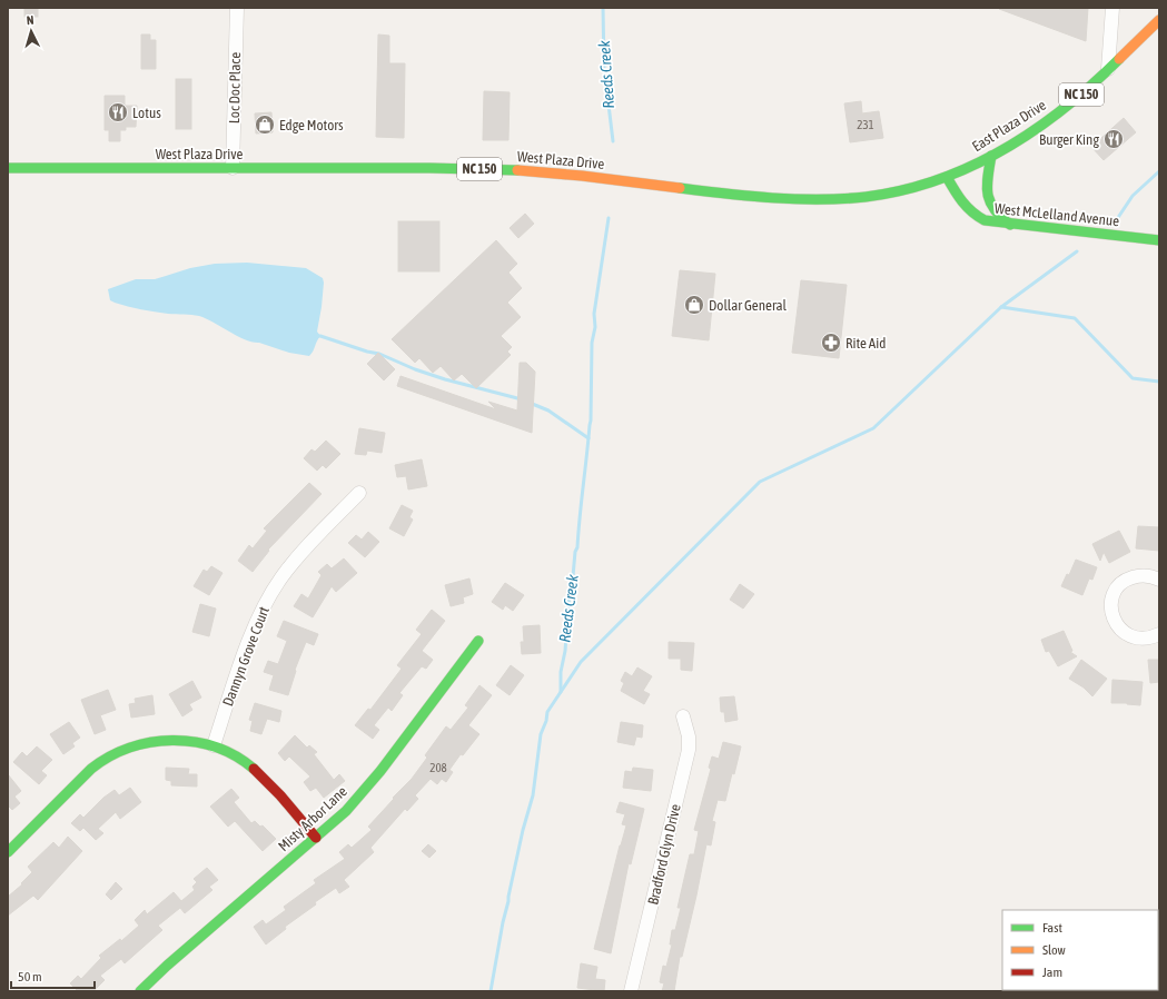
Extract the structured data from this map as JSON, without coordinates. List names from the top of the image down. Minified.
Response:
{"streets":{"main road":["NC 150","East Plaza Drive","West Plaza Drive","West McLelland Avenue","Misty Arbor Lane"],"street":["Loc Doc Place","Dannyn Grove Court","Bradford Glyn Drive"]},"crossings":[["Loc Doc Place","West Plaza Drive"],["East Plaza Drive","West Plaza Drive"],["East Plaza Drive","West McLelland Avenue"],["West Plaza Drive","West McLelland Avenue"]],"water":["Reeds Creek"],"places":{"restaurant":["Lotus","Burger King"],"shop":["Edge Motors","Dollar General"],"pharmacy":["Rite Aid"]},"house_numbers":["231","208"],"legend":["Fast","Slow","Jam"],"scale_bar":"50 m","north":"top"}
